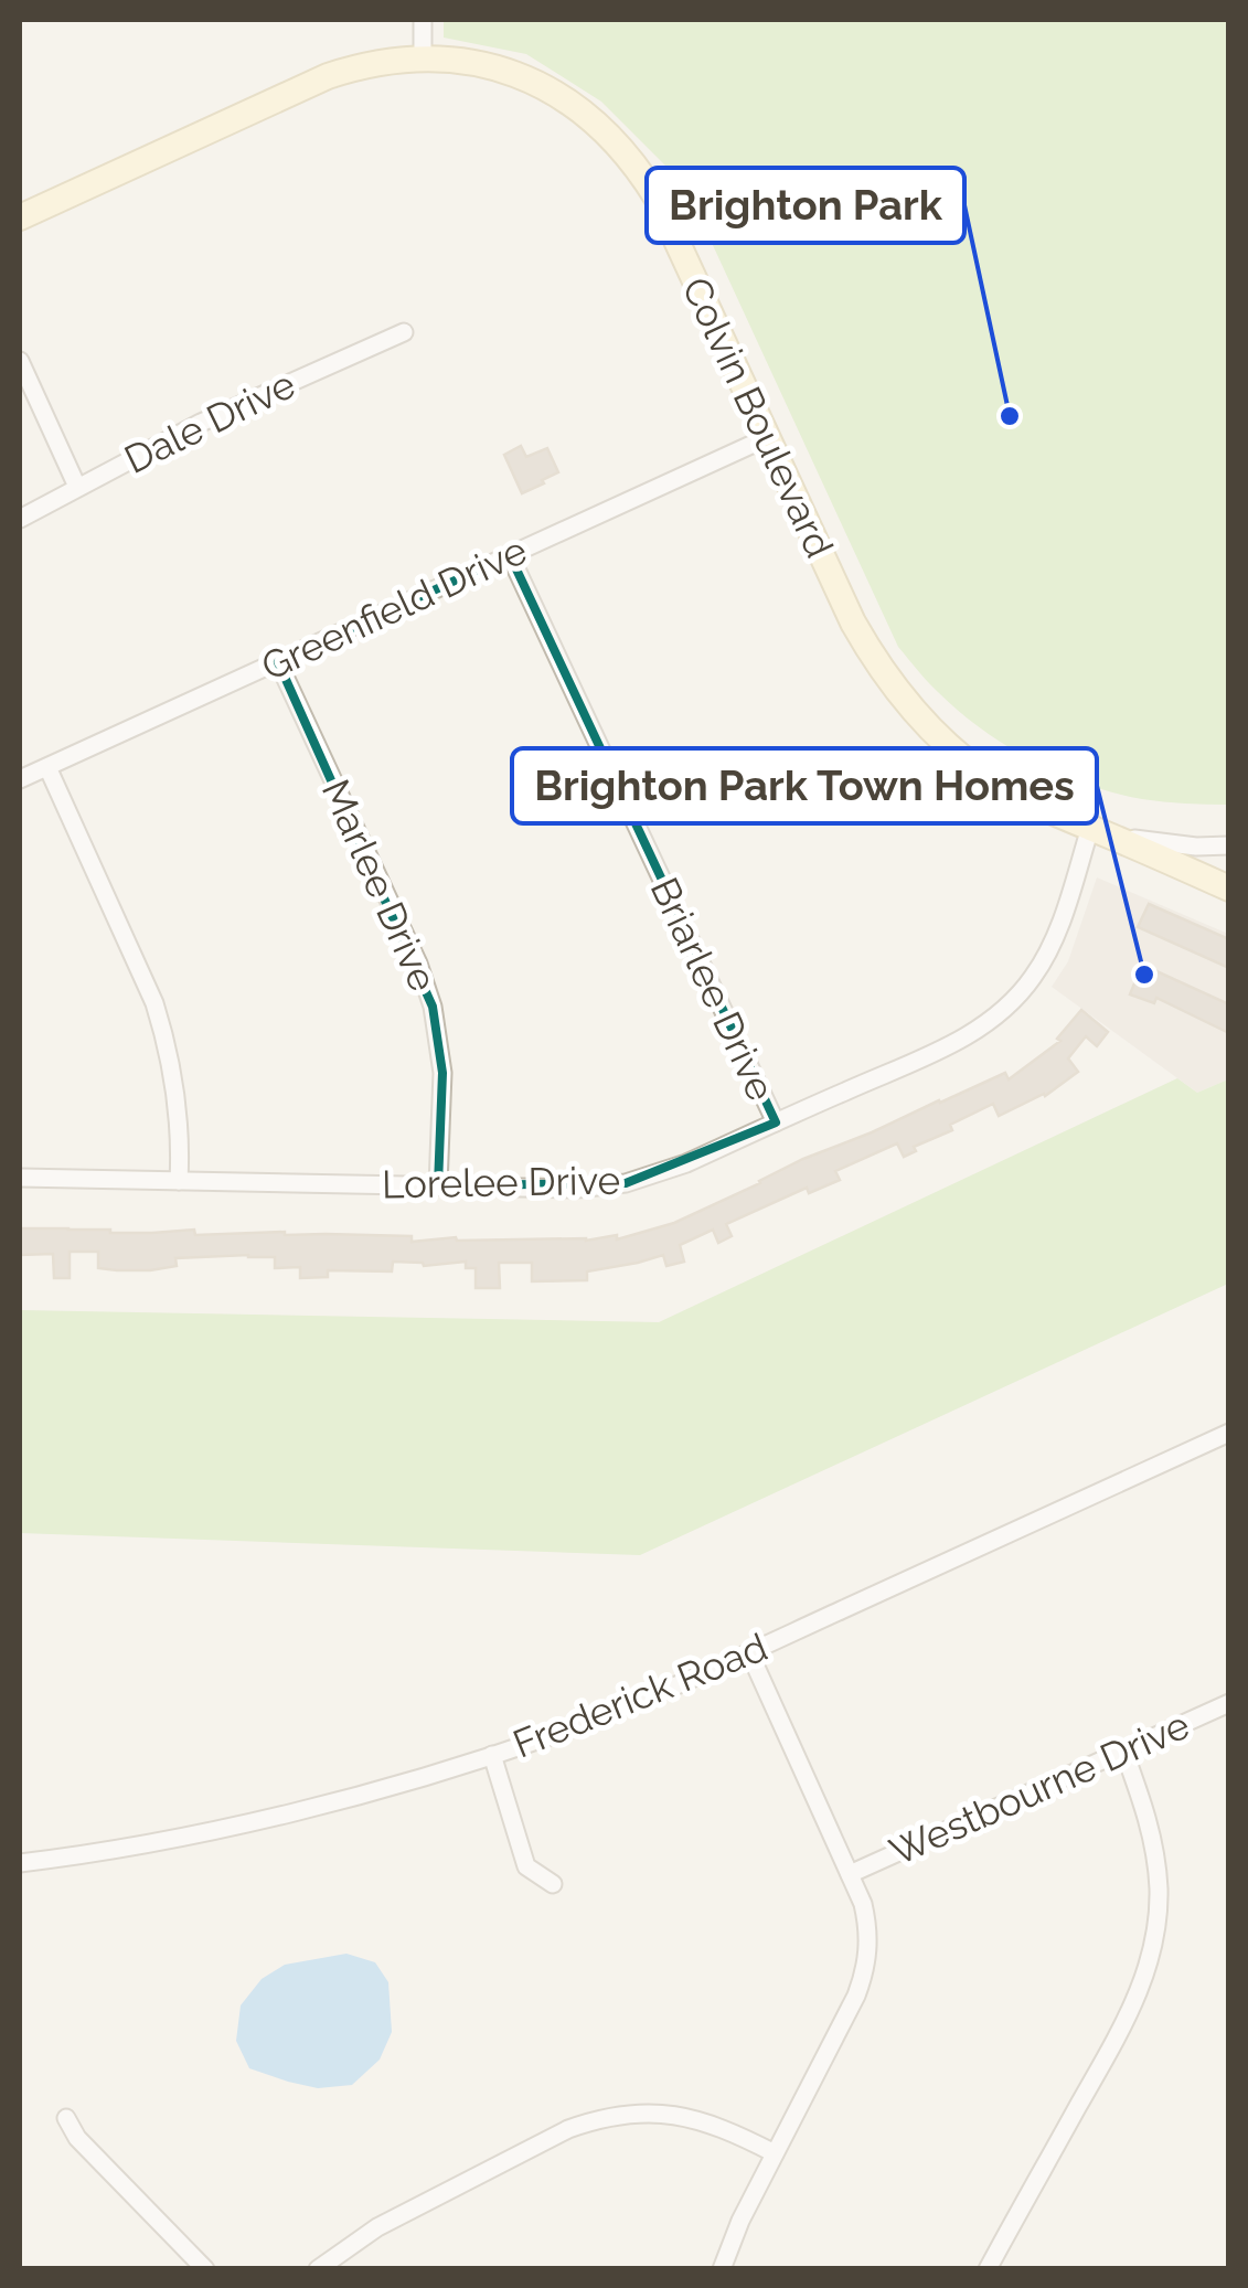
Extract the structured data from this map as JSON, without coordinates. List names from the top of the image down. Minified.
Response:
{"streets":{"street":["Colvin Boulevard","Dale Drive","Greenfield Drive","Marlee Drive","Briarlee Drive","Lorelee Drive","Frederick Road","Westbourne Drive"]},"crossings":[["Colvin Boulevard","Greenfield Drive"],["Colvin Boulevard","Lorelee Drive"],["Greenfield Drive","Marlee Drive"],["Greenfield Drive","Briarlee Drive"],["Marlee Drive","Lorelee Drive"],["Briarlee Drive","Lorelee Drive"]],"places":["Brighton Park","Brighton Park Town Homes"]}
